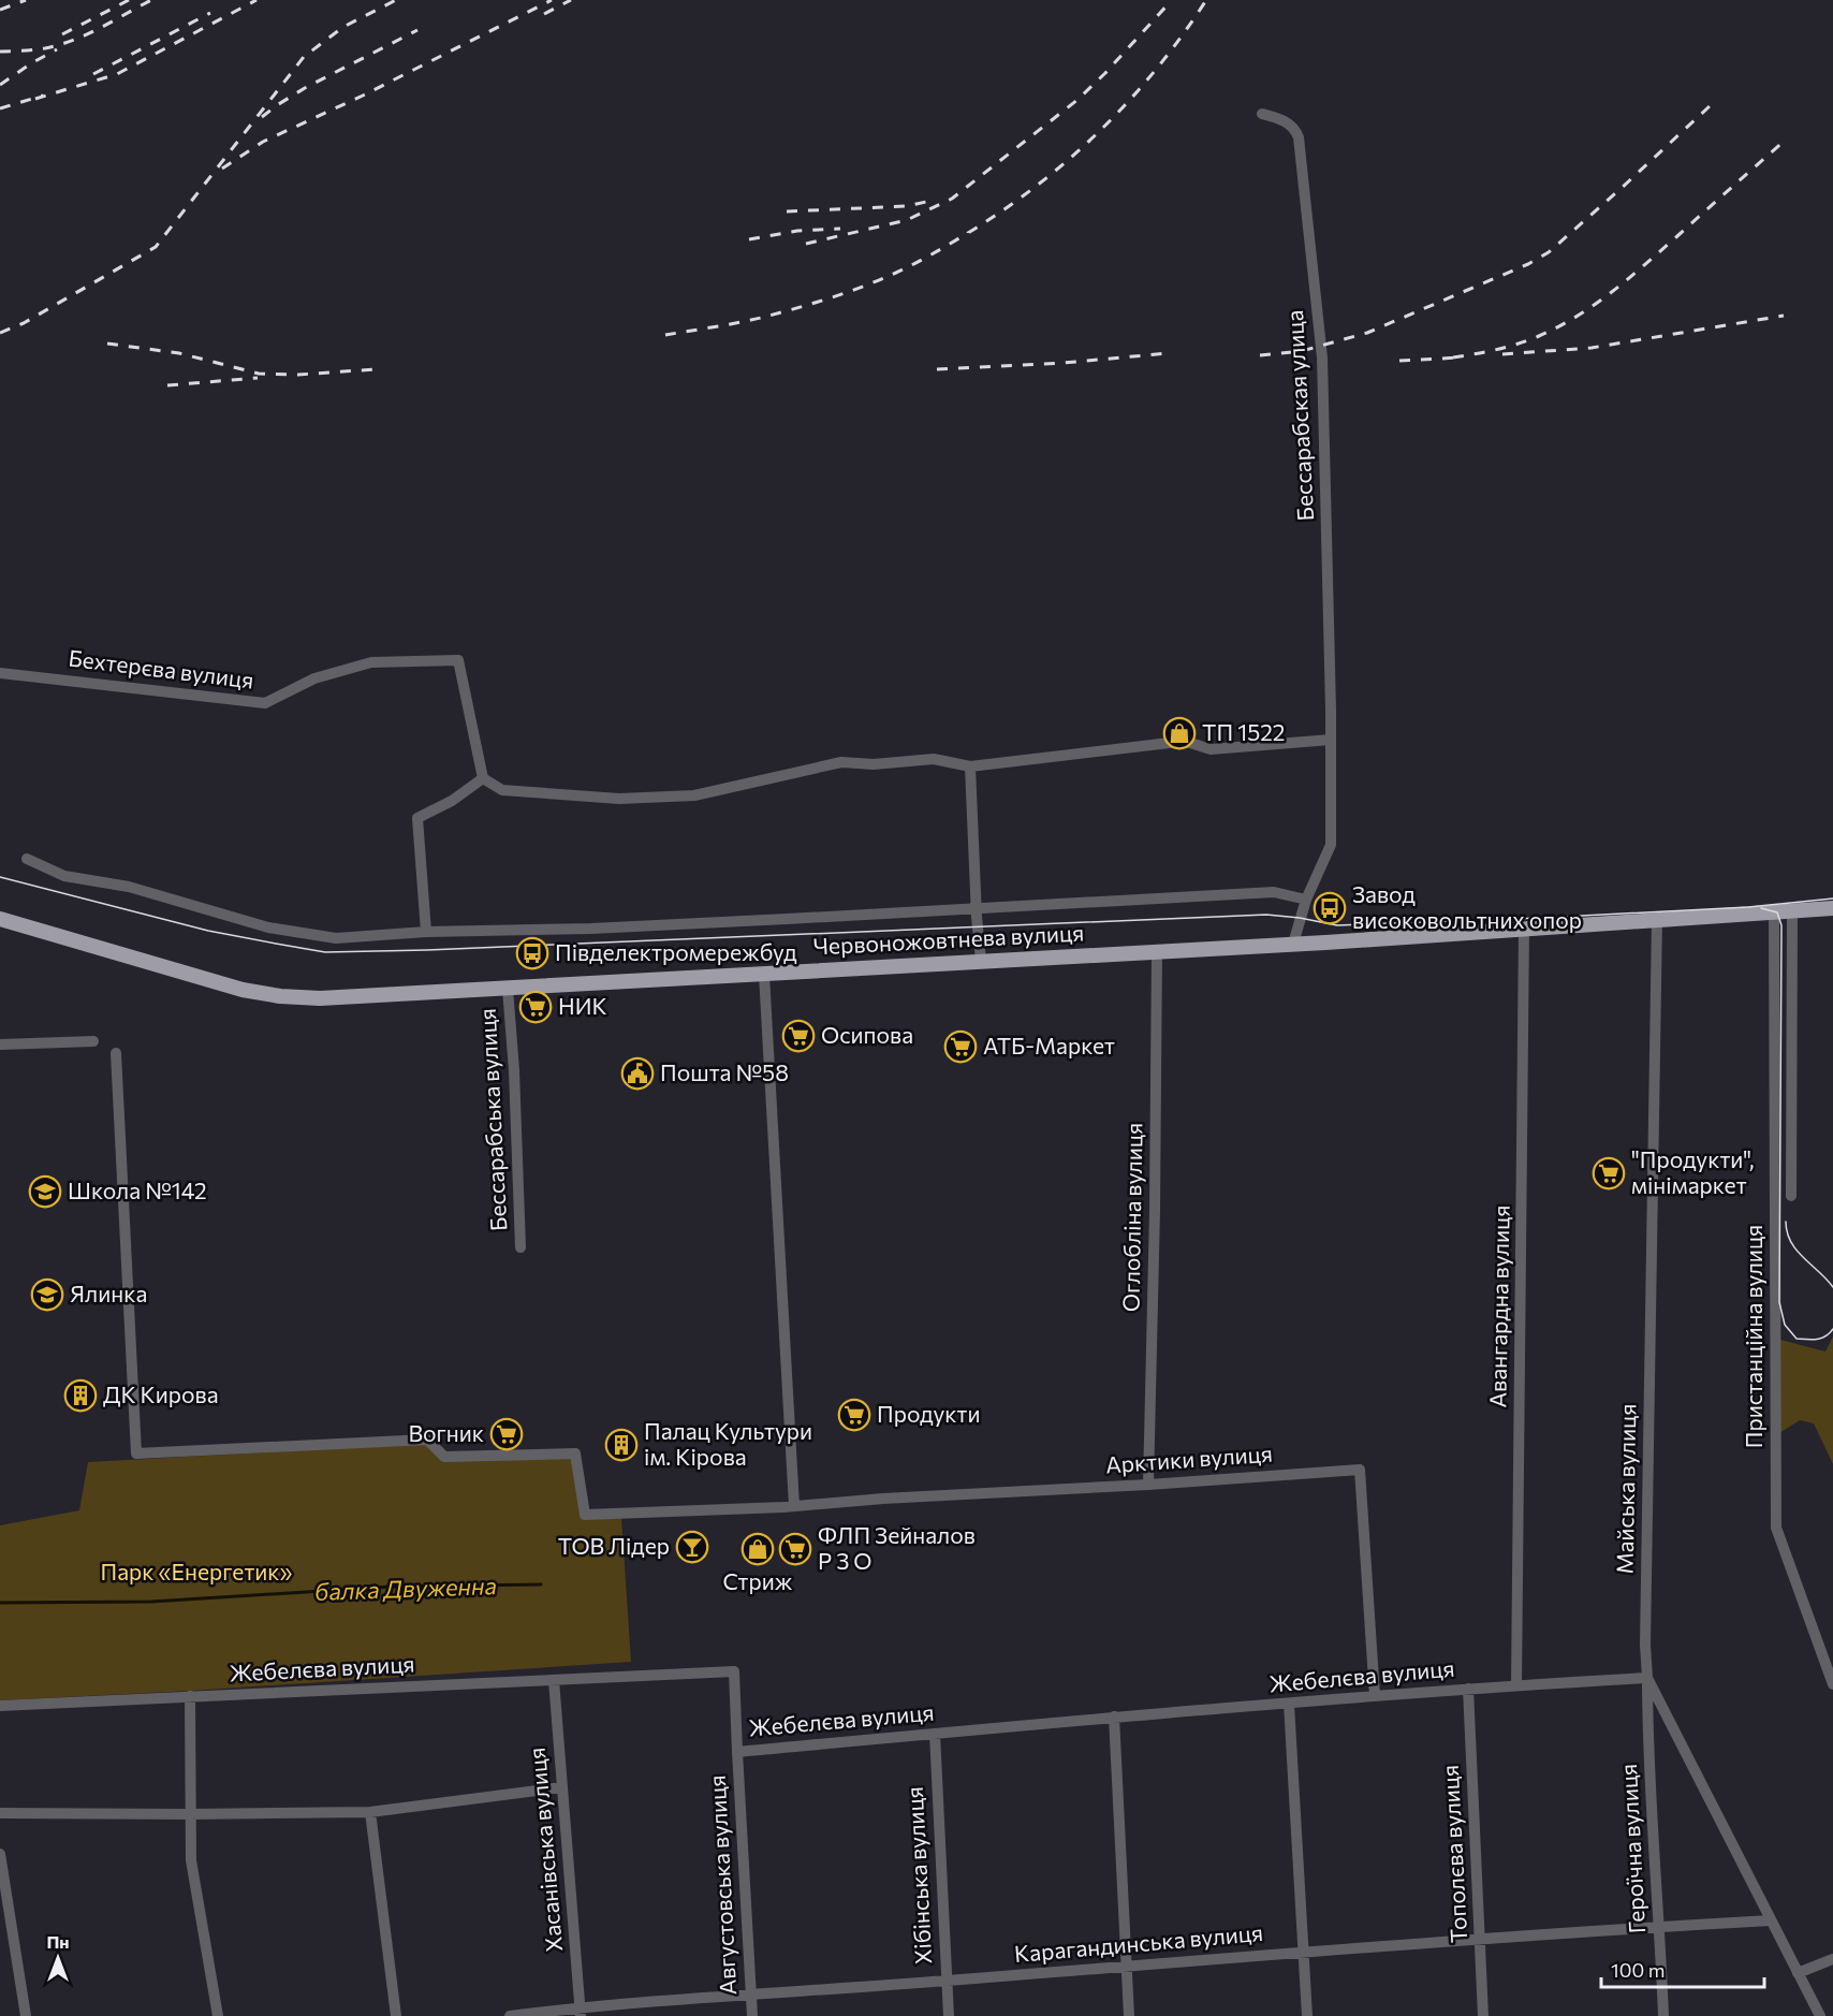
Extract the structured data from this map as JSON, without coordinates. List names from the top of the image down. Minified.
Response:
{"streets":{"main road":["Червоножовтнева вулиця"],"street":["Бессарабская улица","Бехтерєва вулиця","Бессарабська вулиця","Оглобліна вулиця","Авангардна вулиця","Пристанційна вулиця","Арктики вулиця","Майська вулиця","Жебелєва вулиця","Героїчна вулиця","Хасанівська вулиця","Тополєва вулиця","Хібінська вулиця","Августовська вулиця","Карагандинська вулиця"]},"crossings":[["Бессарабская улица","Червоножовтнева вулиця"],["Червоножовтнева вулиця","Бессарабська вулиця"],["Червоножовтнева вулиця","Оглобліна вулиця"],["Червоножовтнева вулиця","Авангардна вулиця"],["Червоножовтнева вулиця","Пристанційна вулиця"],["Червоножовтнева вулиця","Майська вулиця"],["Оглобліна вулиця","Арктики вулиця"],["Авангардна вулиця","Жебелєва вулиця"],["Арктики вулиця","Жебелєва вулиця"],["Майська вулиця","Жебелєва вулиця"],["Майська вулиця","Героїчна вулиця"],["Майська вулиця","Карагандинська вулиця"],["Жебелєва вулиця","Героїчна вулиця"],["Жебелєва вулиця","Хасанівська вулиця"],["Жебелєва вулиця","Тополєва вулиця"],["Жебелєва вулиця","Хібінська вулиця"],["Жебелєва вулиця","Августовська вулиця"],["Героїчна вулиця","Карагандинська вулиця"],["Хасанівська вулиця","Карагандинська вулиця"],["Тополєва вулиця","Карагандинська вулиця"],["Хібінська вулиця","Карагандинська вулиця"],["Августовська вулиця","Карагандинська вулиця"]],"water":["балка Двуженна"],"parks":["Парк «Енергетик»"],"places":{"shop":["ТП 1522","Стриж"],"bus stop":["Завод високовольтних опор","Півделектромережбуд"],"supermarket":["НИК","Осипова","АТБ-Маркет","\"Продукти\", мінімаркет","Продукти","Вогник","ФЛП Зейналов Р З О"],"public building":["Пошта №58"],"school or university":["Школа №142","Ялинка"],"building":["ДК Кирова","Палац Культури ім. Кірова"],"bar":["ТОВ Лідер"]},"scale_bar":"100 m","north":"top"}
